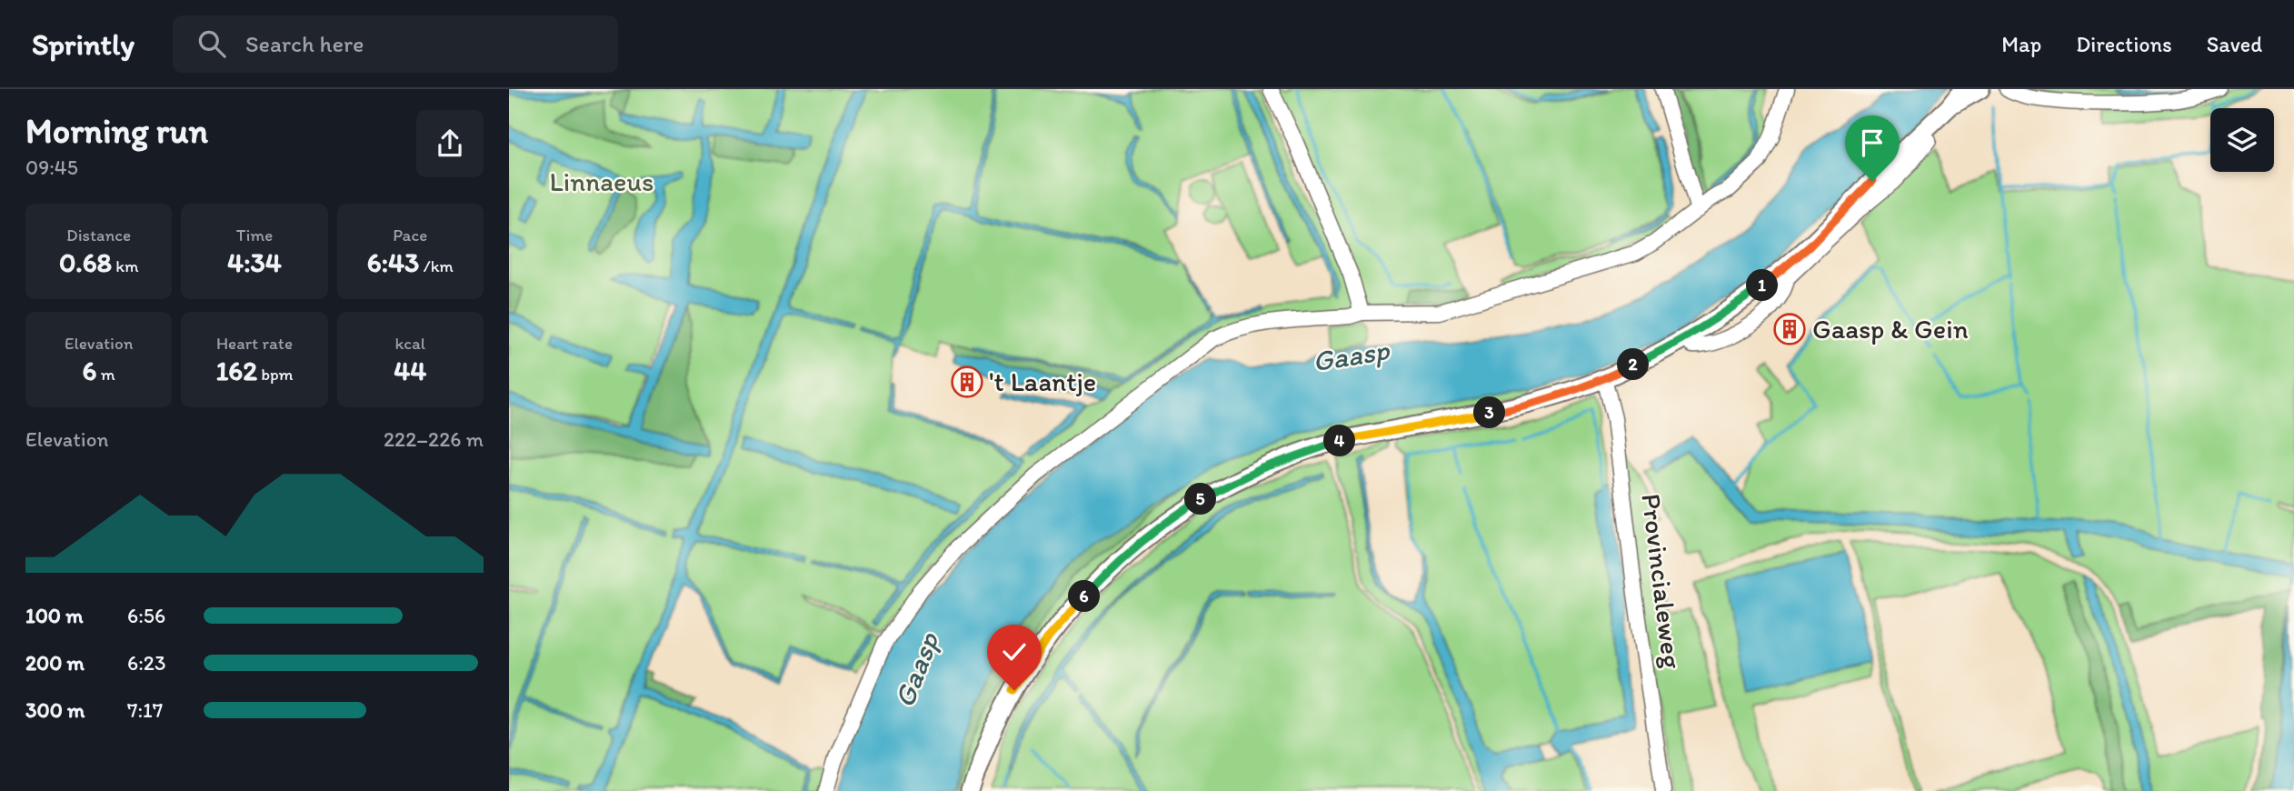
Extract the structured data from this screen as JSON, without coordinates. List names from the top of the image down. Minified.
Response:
{"streets":{"street":["Provincialeweg"]},"water":["Gaasp"],"parks":["Linnaeus"],"places":{"building":["Gaasp & Gein","'t Laantje"]},"page":{"header":"Sprintly","search":"Search here","nav":["Map","Directions","Saved"],"heading":["Morning run","09:45"],"stats":[["Distance","0.68 km"],["Time","4:34"],["Pace","6:43 /km"],["Elevation","6 m"],["Heart rate","162 bpm"],["kcal","44"]],"pins":["1","2","3","4","5","6"],"chart":["Elevation","222–226 m"],"list":[{"name":"100 m","note":"6:56"},{"name":"200 m","note":"6:23"},{"name":"300 m","note":"7:17"}]}}
